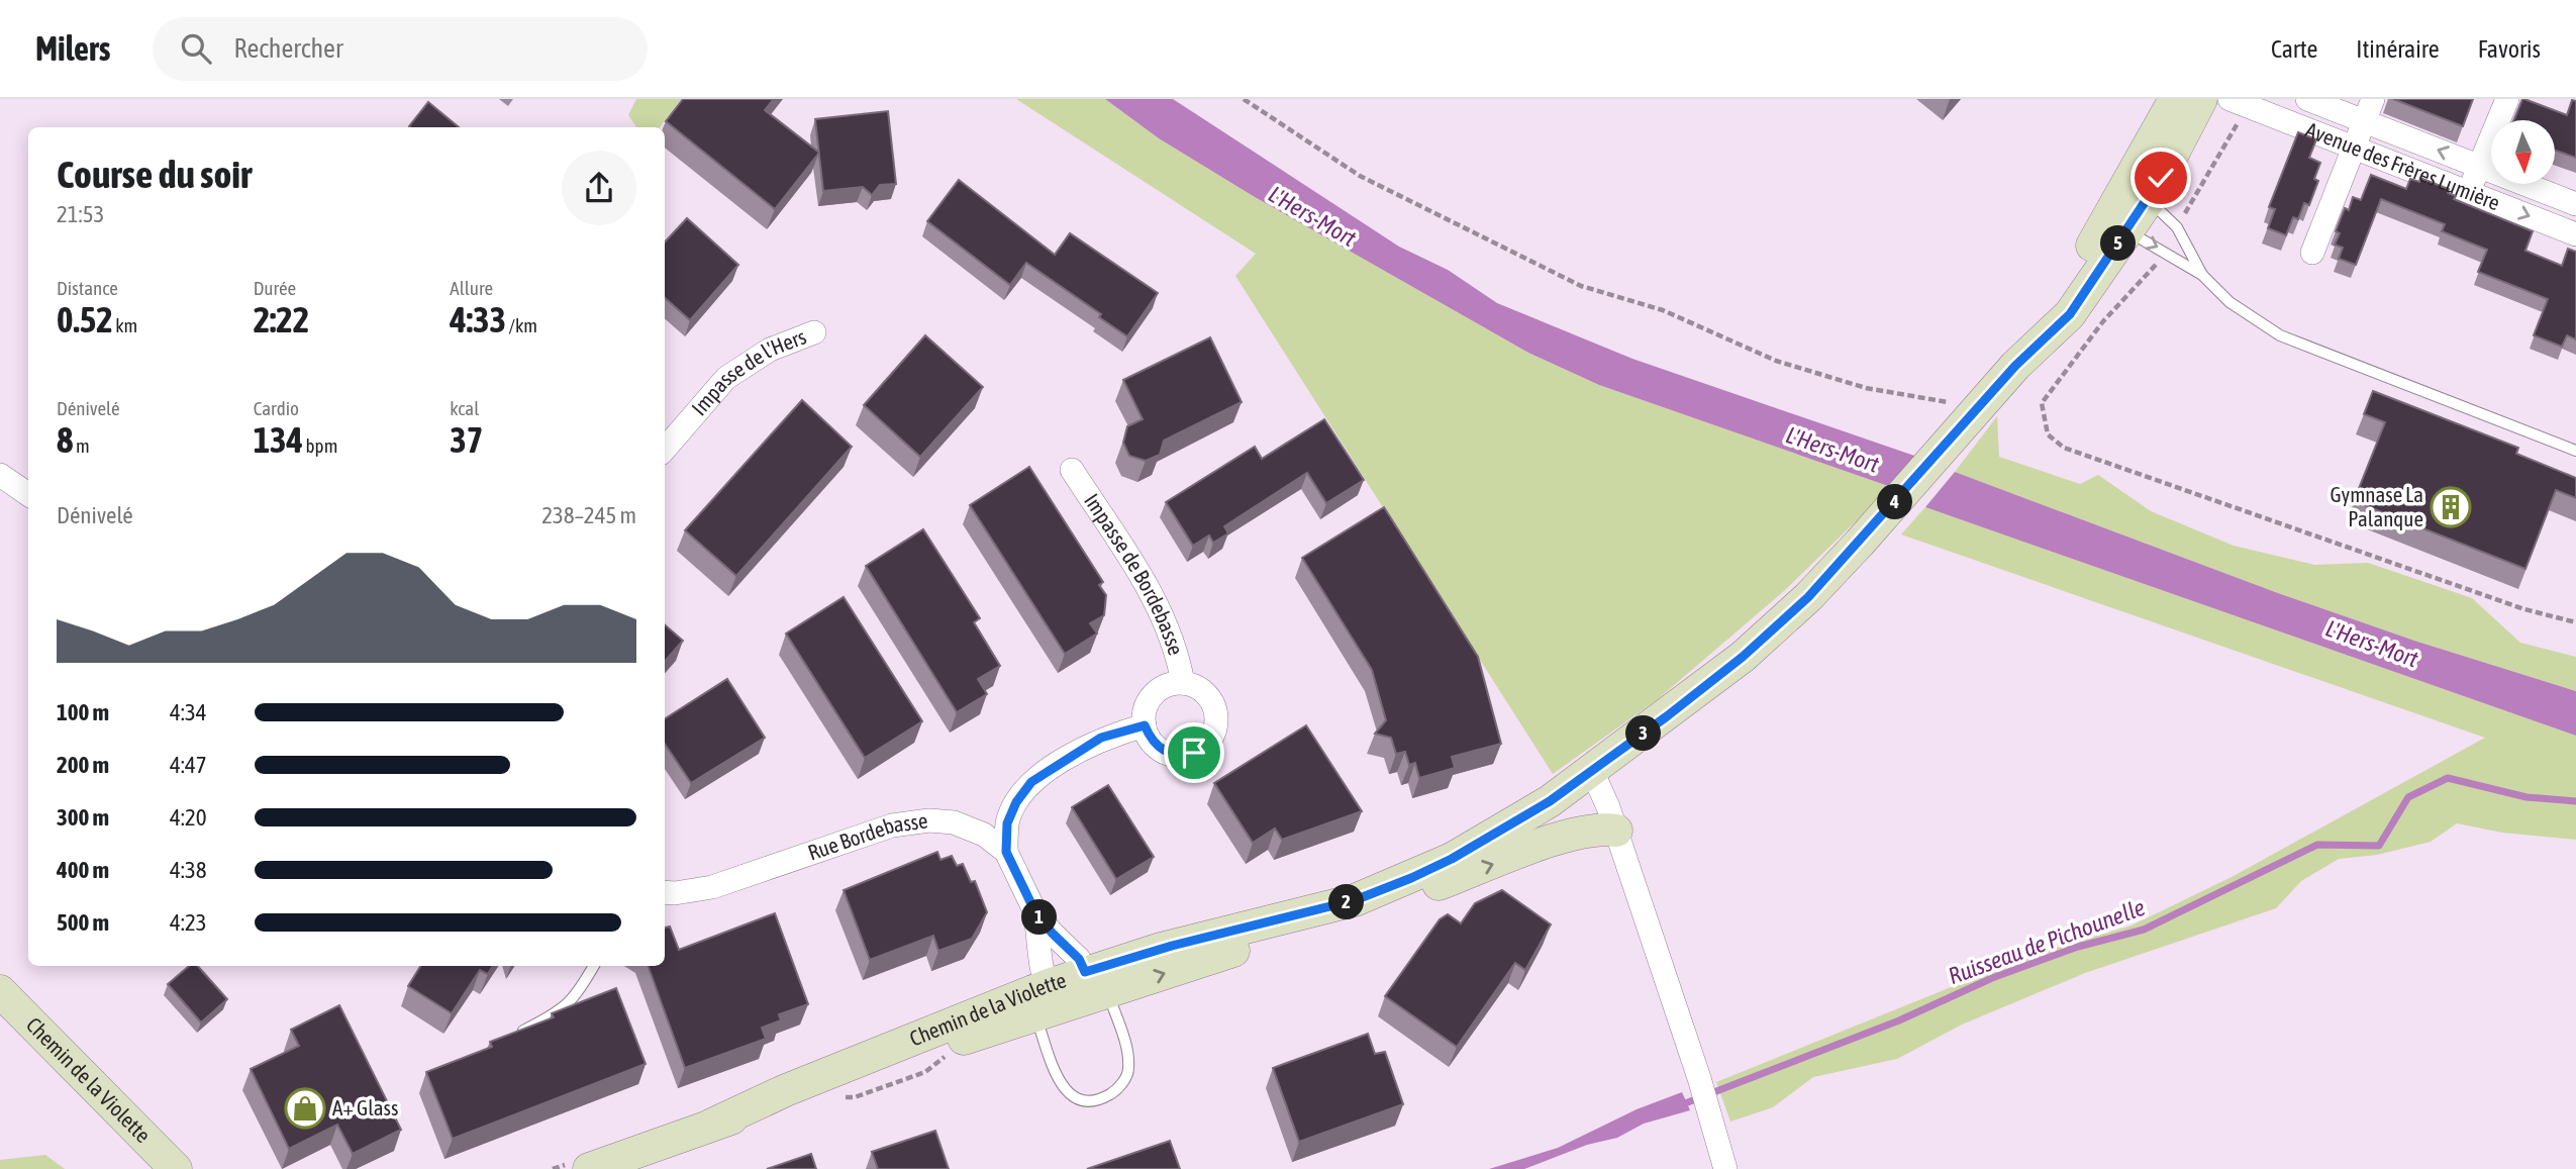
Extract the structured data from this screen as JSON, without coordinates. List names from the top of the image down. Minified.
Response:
{"streets":{"street":["Avenue des Frères Lumière","Impasse de l'Hers","Impasse de Bordebasse","Rue Bordebasse","Chemin de la Violette"]},"water":["L'Hers-Mort","Ruisseau de Pichounelle"],"places":{"building":["Gymnase La Palanque"],"shop":["A+ Glass"]},"north":"bottom","page":{"header":"Milers","search":"Rechercher","nav":["Carte","Itinéraire","Favoris"],"heading":["Course du soir","21:53"],"pins":["5","4","3","2","1"],"stats":[["Distance","0.52 km"],["Durée","2:22"],["Allure","4:33 /km"],["Dénivelé","8 m"],["Cardio","134 bpm"],["kcal","37"]],"chart":["Dénivelé","238–245 m"],"list":[{"name":"100 m","note":"4:34"},{"name":"200 m","note":"4:47"},{"name":"300 m","note":"4:20"},{"name":"400 m","note":"4:38"},{"name":"500 m","note":"4:23"}]}}
